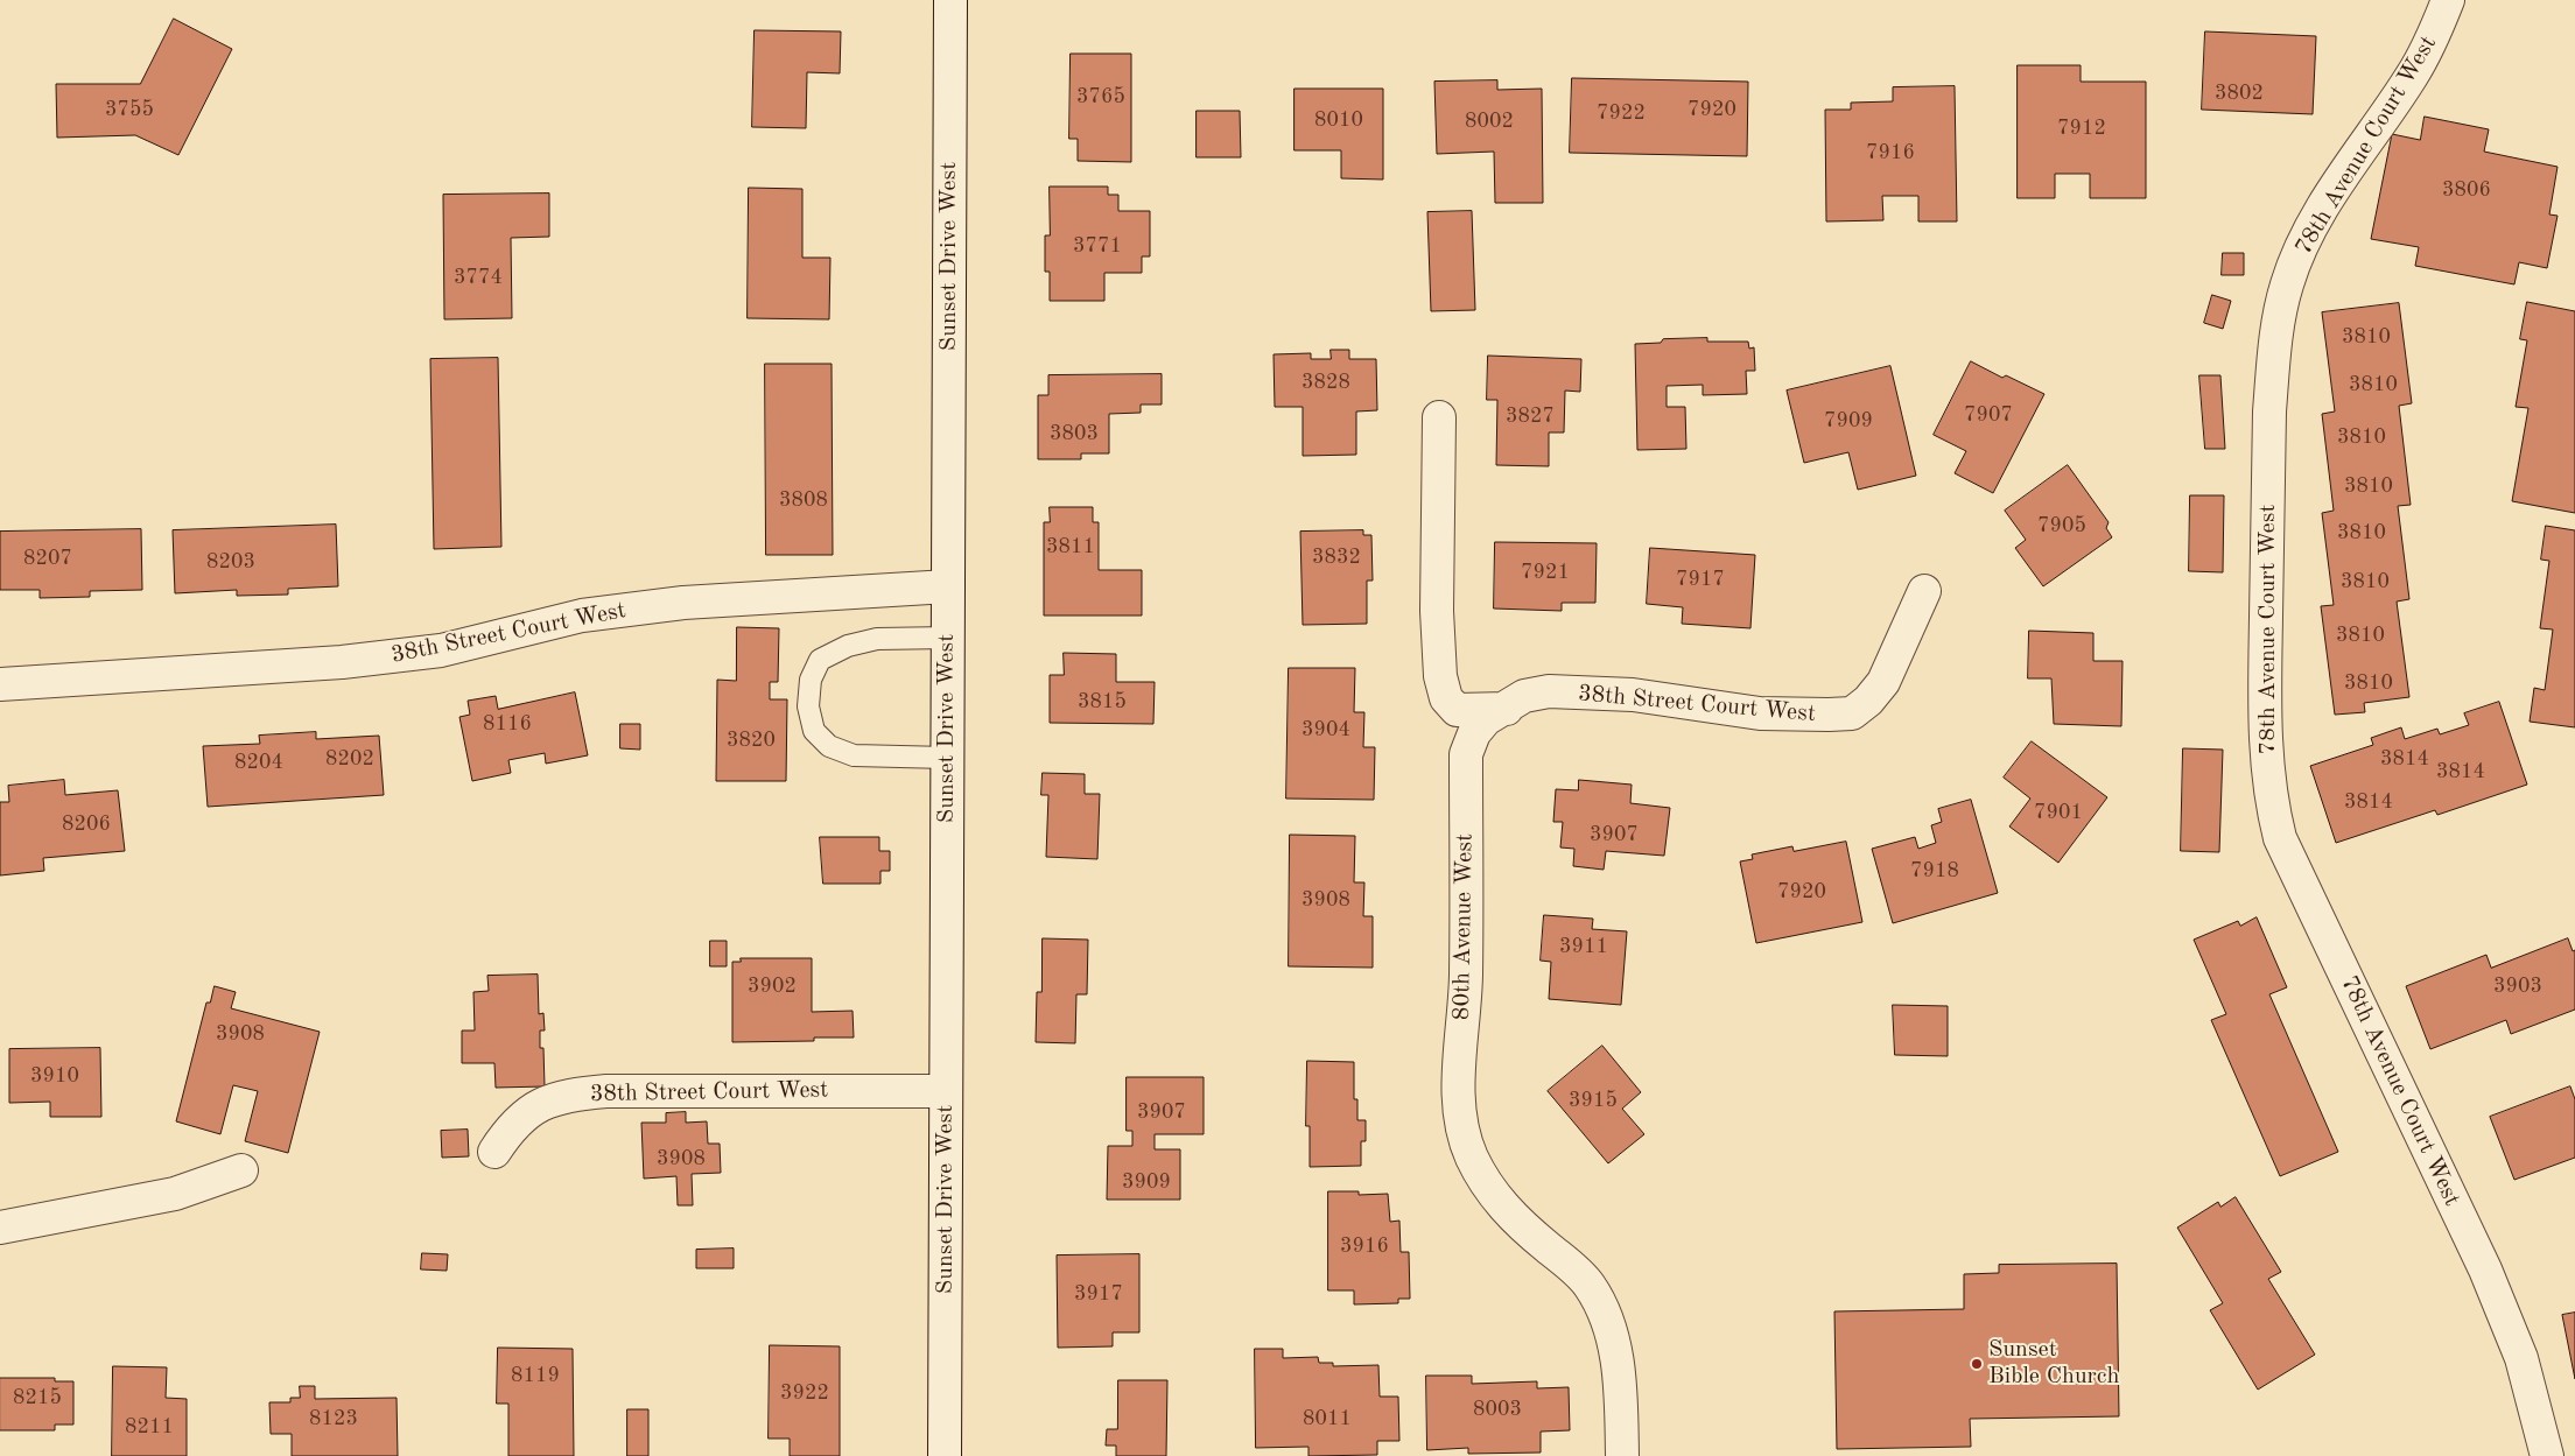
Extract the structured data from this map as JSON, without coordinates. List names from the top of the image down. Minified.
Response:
{"streets":{"street":["78th Avenue Court West","Sunset Drive West","38th Street Court West","80th Avenue West"]},"crossings":[["Sunset Drive West","38th Street Court West"],["38th Street Court West","80th Avenue West"]],"places":["Sunset Bible Church"],"house_numbers":["3802","3765","3755","7920","7922","8010","8002","7912","7916","3806","3771","3774","3810","3828","3810","7907","3827","7909","3803","3810","3810","3808","7905","3810","3811","3832","8207","8203","7921","7917","3810","3810","3810","3815","8116","3904","3820","8202","3814","8204","3814","3814","7901","8206","3907","7918","7920","3908","3911","3902","3903","3908","3910","3915","3907","3908","3909","3916","3917","8119","3922","8215","8003","8123","8011","8211"]}
